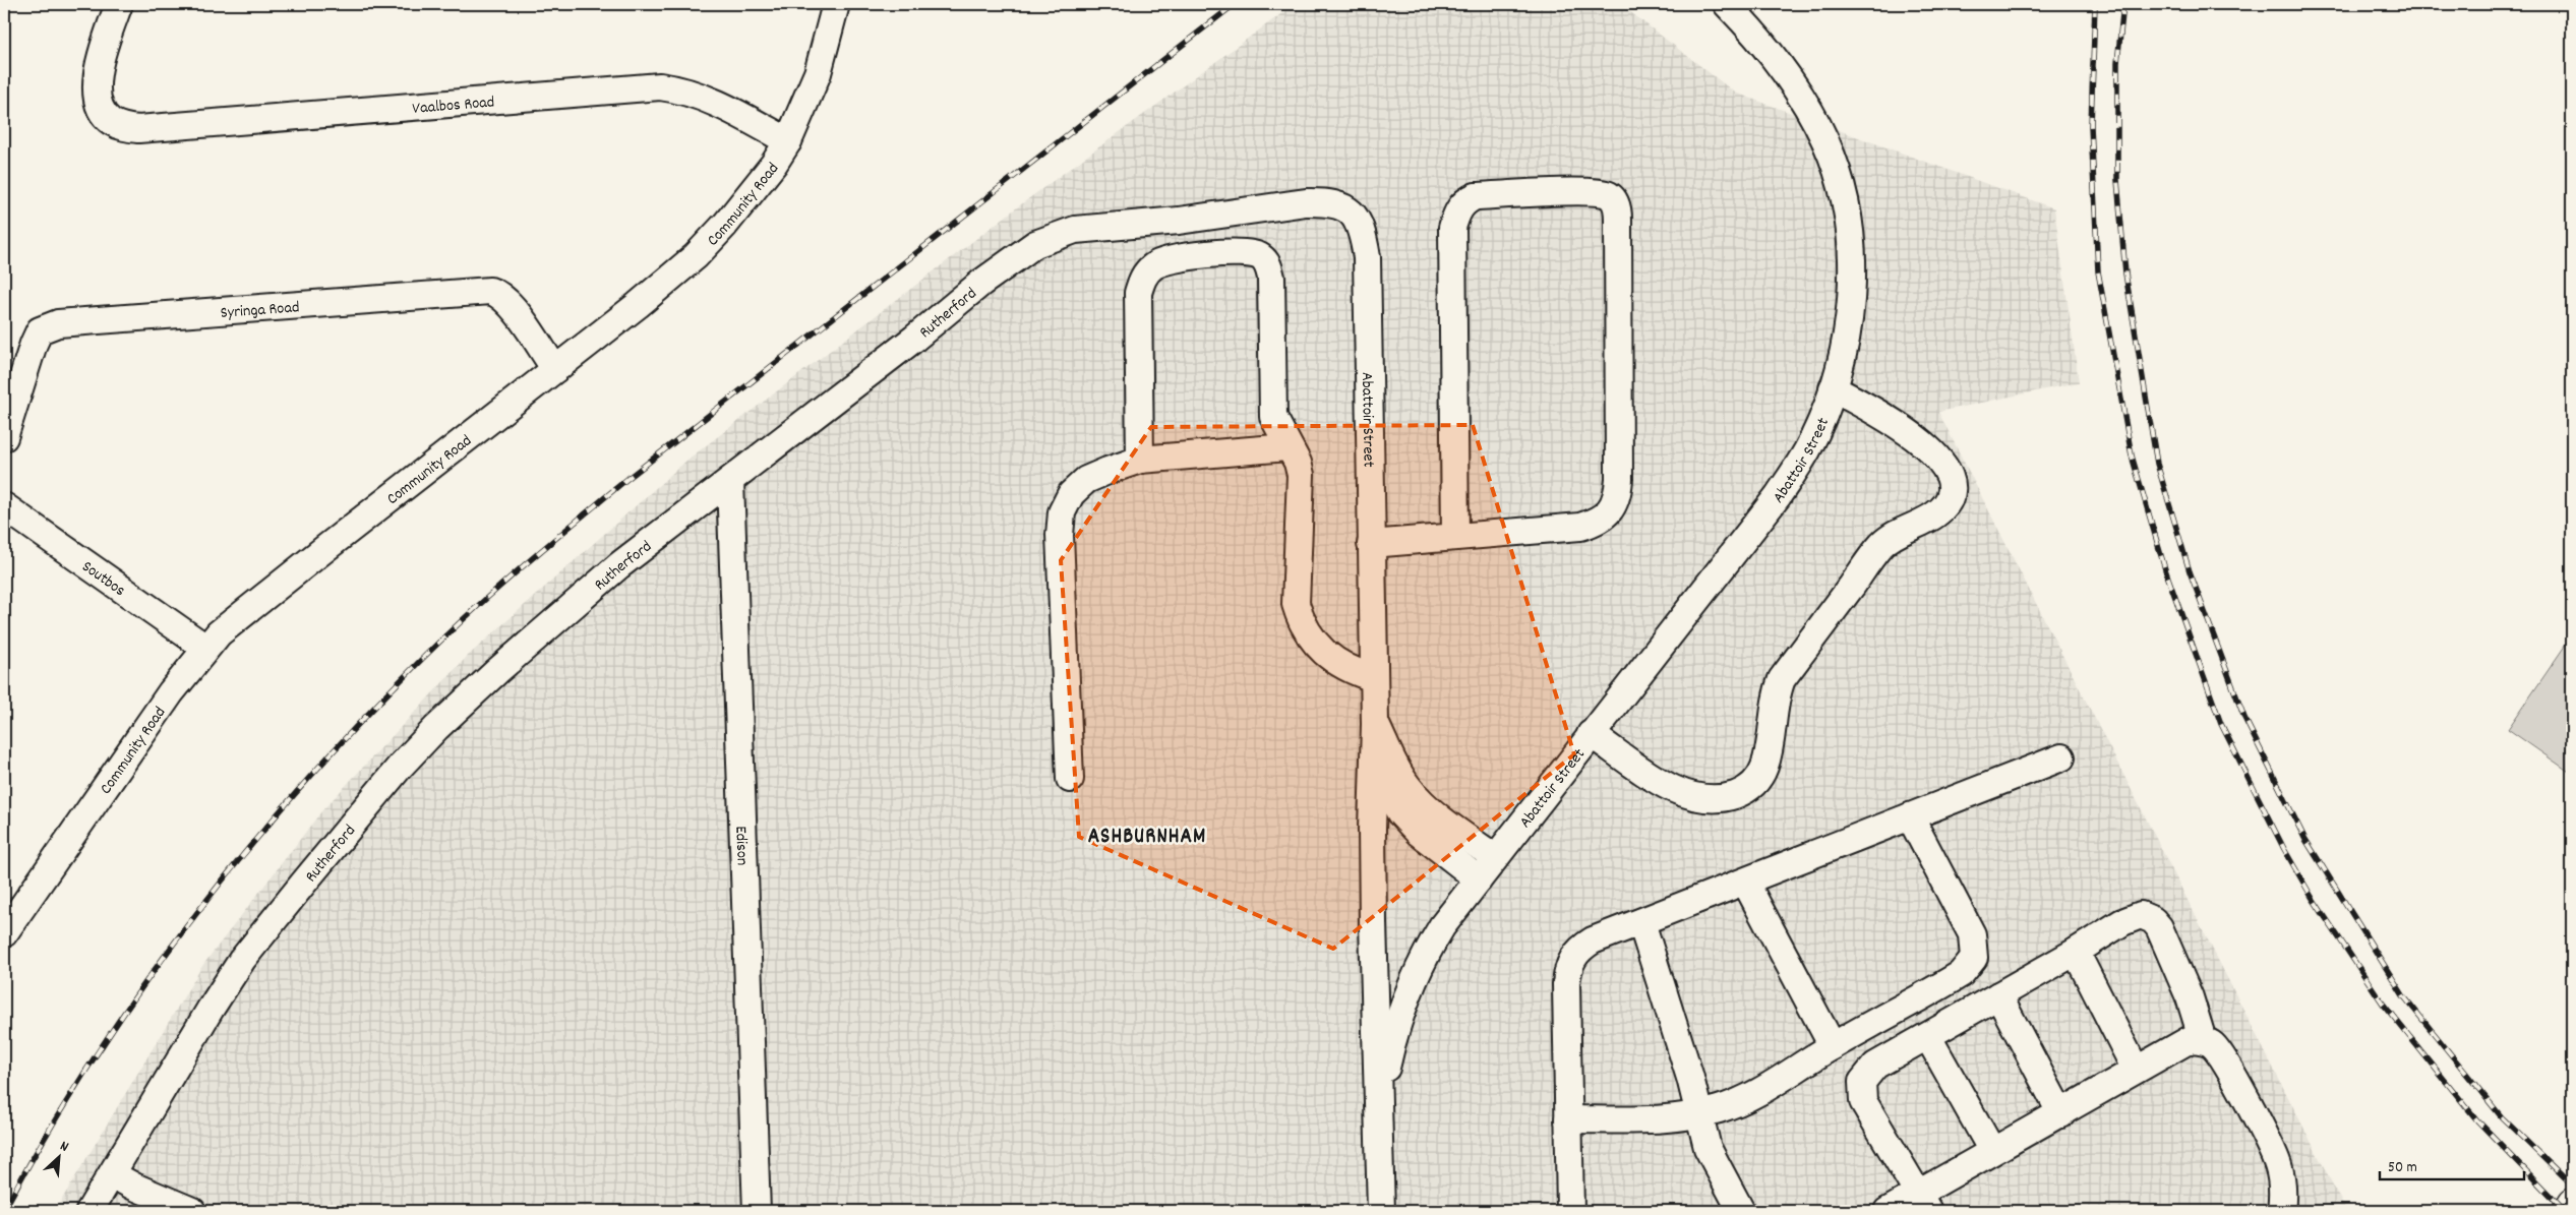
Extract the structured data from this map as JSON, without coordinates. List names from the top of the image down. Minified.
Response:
{"streets":{"street":["Vaalbos Road","Community Road","Syringa Road","Rutherford","Abattoir Street","Soutbos","Edison"]},"crossings":[["Vaalbos Road","Community Road"],["Community Road","Syringa Road"],["Community Road","Soutbos"],["Rutherford","Abattoir Street"],["Rutherford","Edison"]],"districts":["ASHBURNHAM"],"scale_bar":"50 m","north":"top right"}
